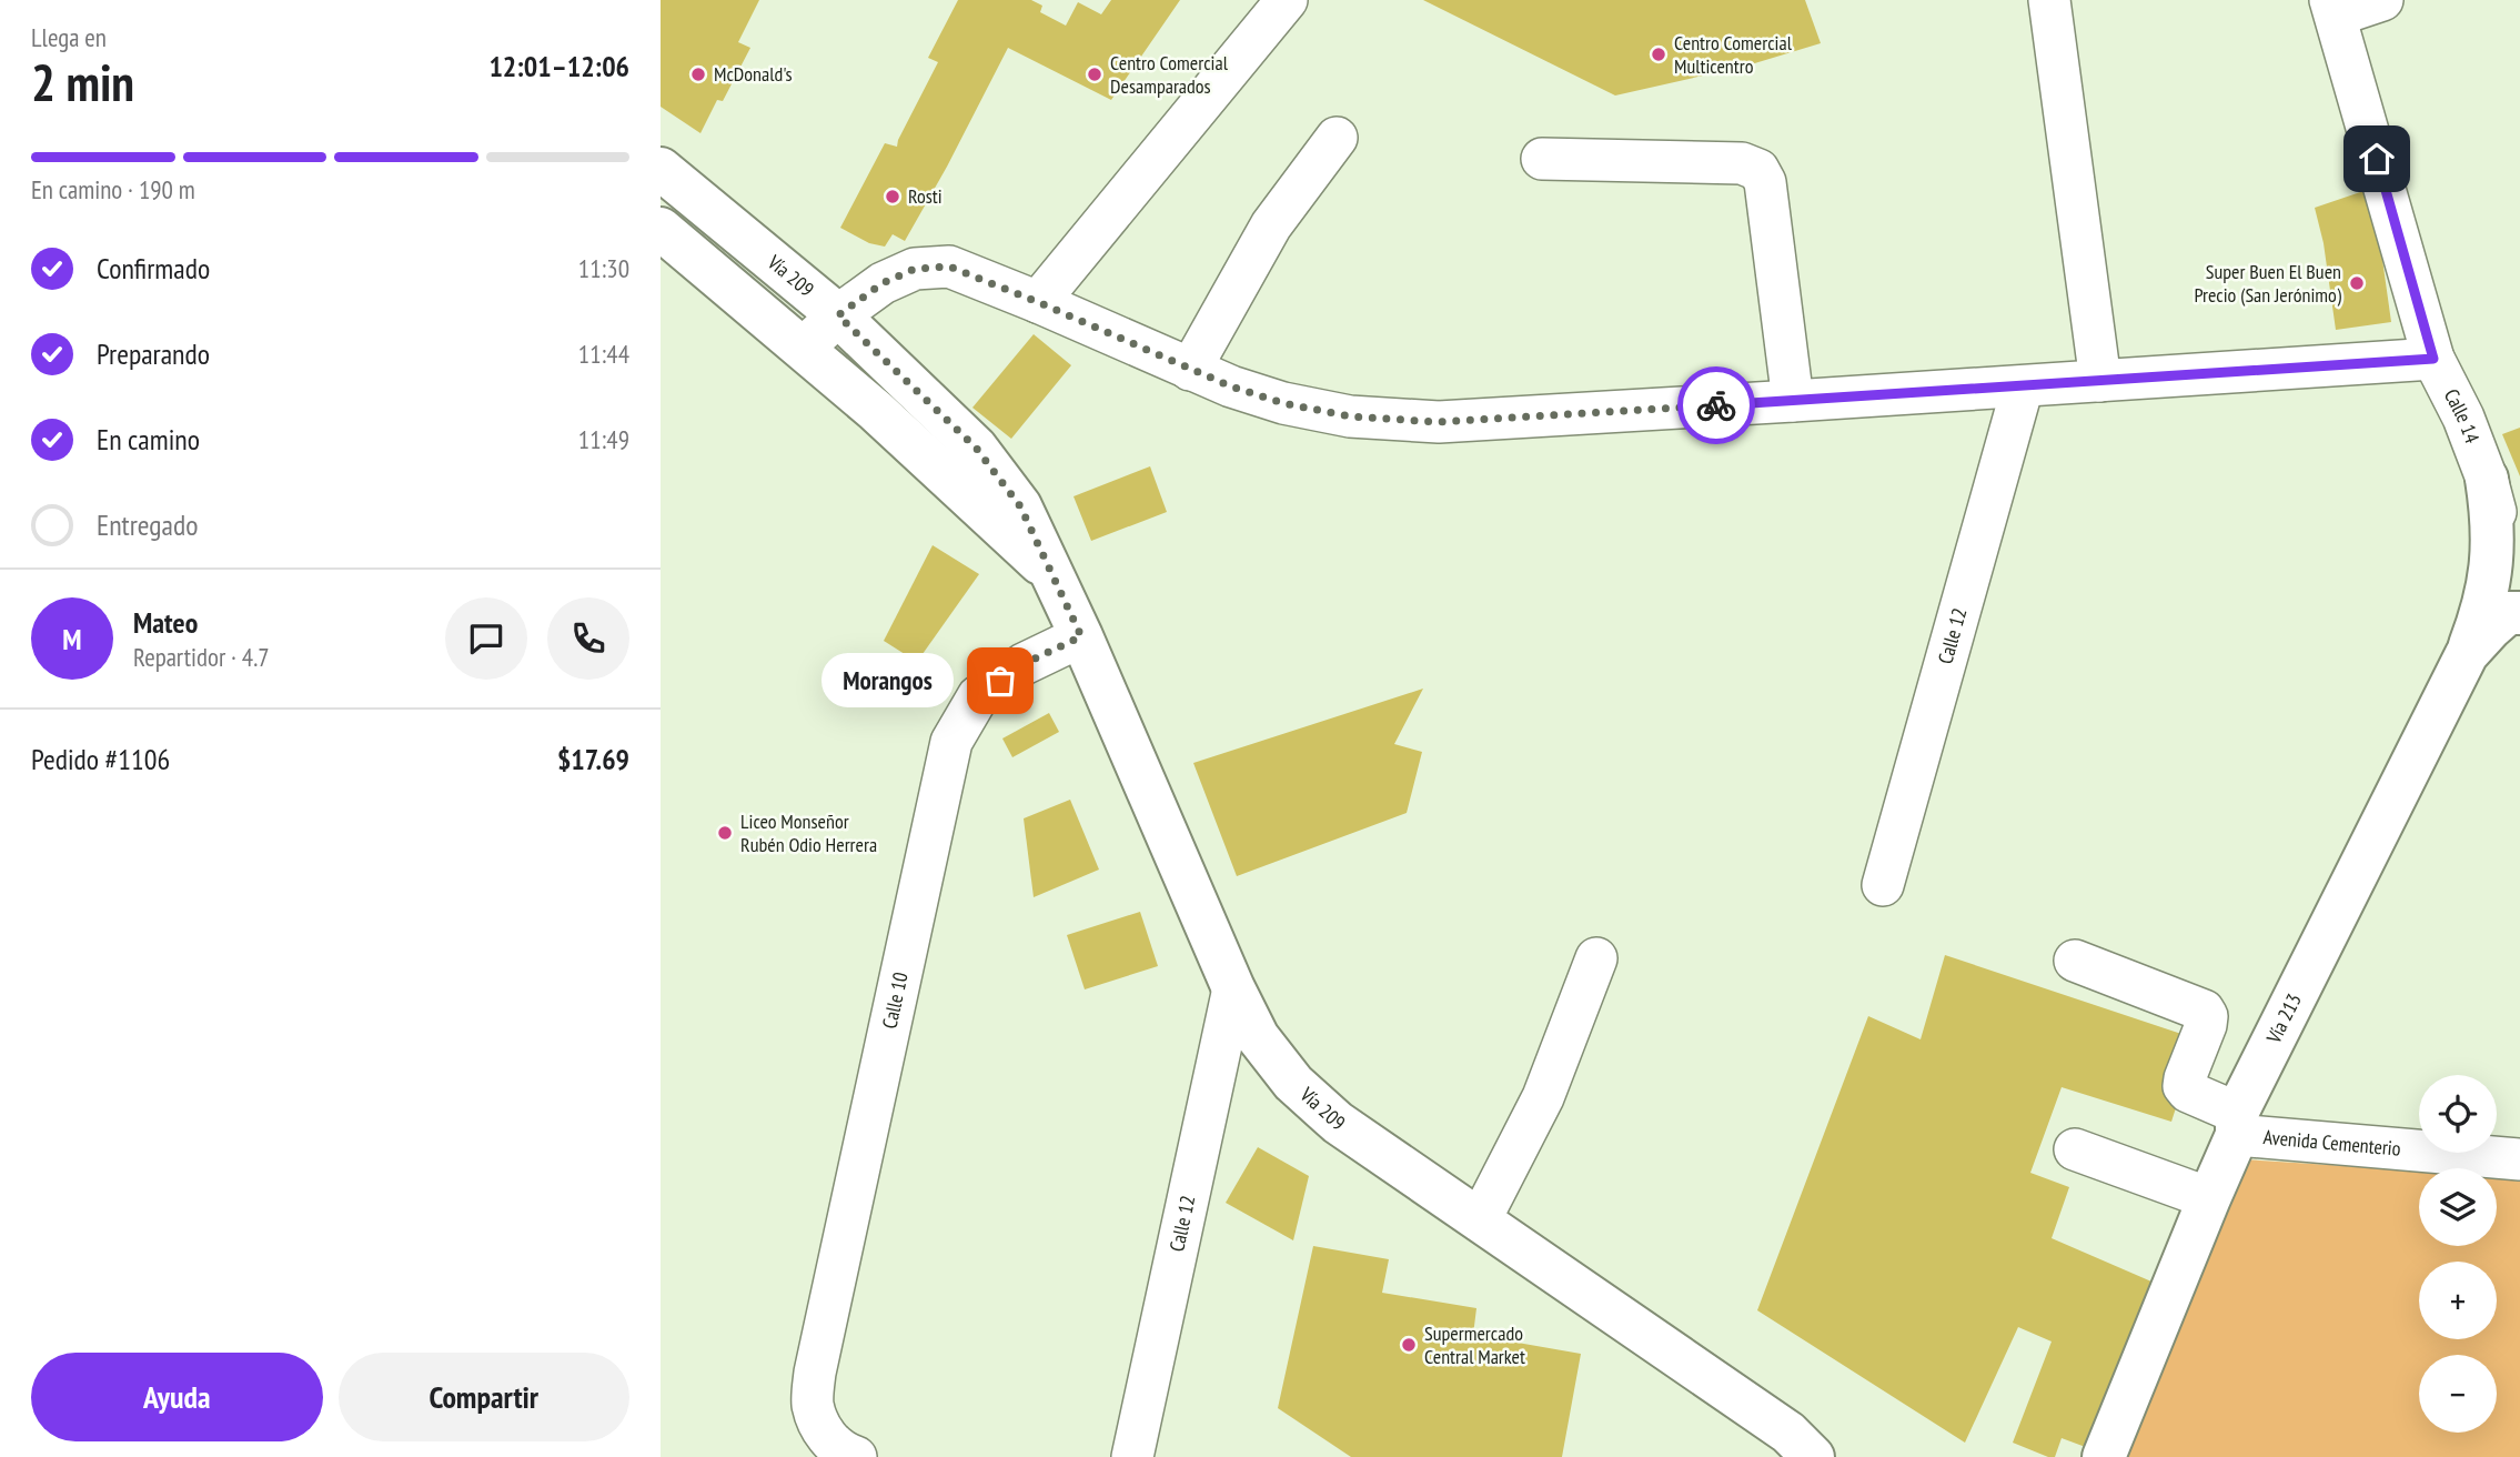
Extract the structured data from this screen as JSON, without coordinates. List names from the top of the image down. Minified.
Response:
{"streets":{"main road":["Vía 209","Vía 213"],"street":["Calle 14","Calle 12","Calle 10","Avenida Cementerio"]},"crossings":[["Vía 209","Calle 12"],["Vía 209","Calle 10"],["Calle 14","Vía 213"],["Vía 213","Avenida Cementerio"]],"places":["Centro Comercial Multicentro","McDonald's","Centro Comercial Desamparados","Rosti","Super Buen El Buen Precio (San Jerónimo)","Morangos","Liceo Monseñor Rubén Odio Herrera","Supermercado Central Market"],"page":{"heading":["2 min","Llega en","12:01–12:06"],"panel":["Mateo","Repartidor · 4.7","Pedido #1106","$17.69"],"bar":"En camino · 190 m","list":[["Confirmado","11:30"],["Preparando","11:44"],["En camino","11:49"],"Entregado"],"round":"M","bubble":"Morangos","map_buttons":["+","−"],"buttons":["Ayuda","Compartir"]}}
